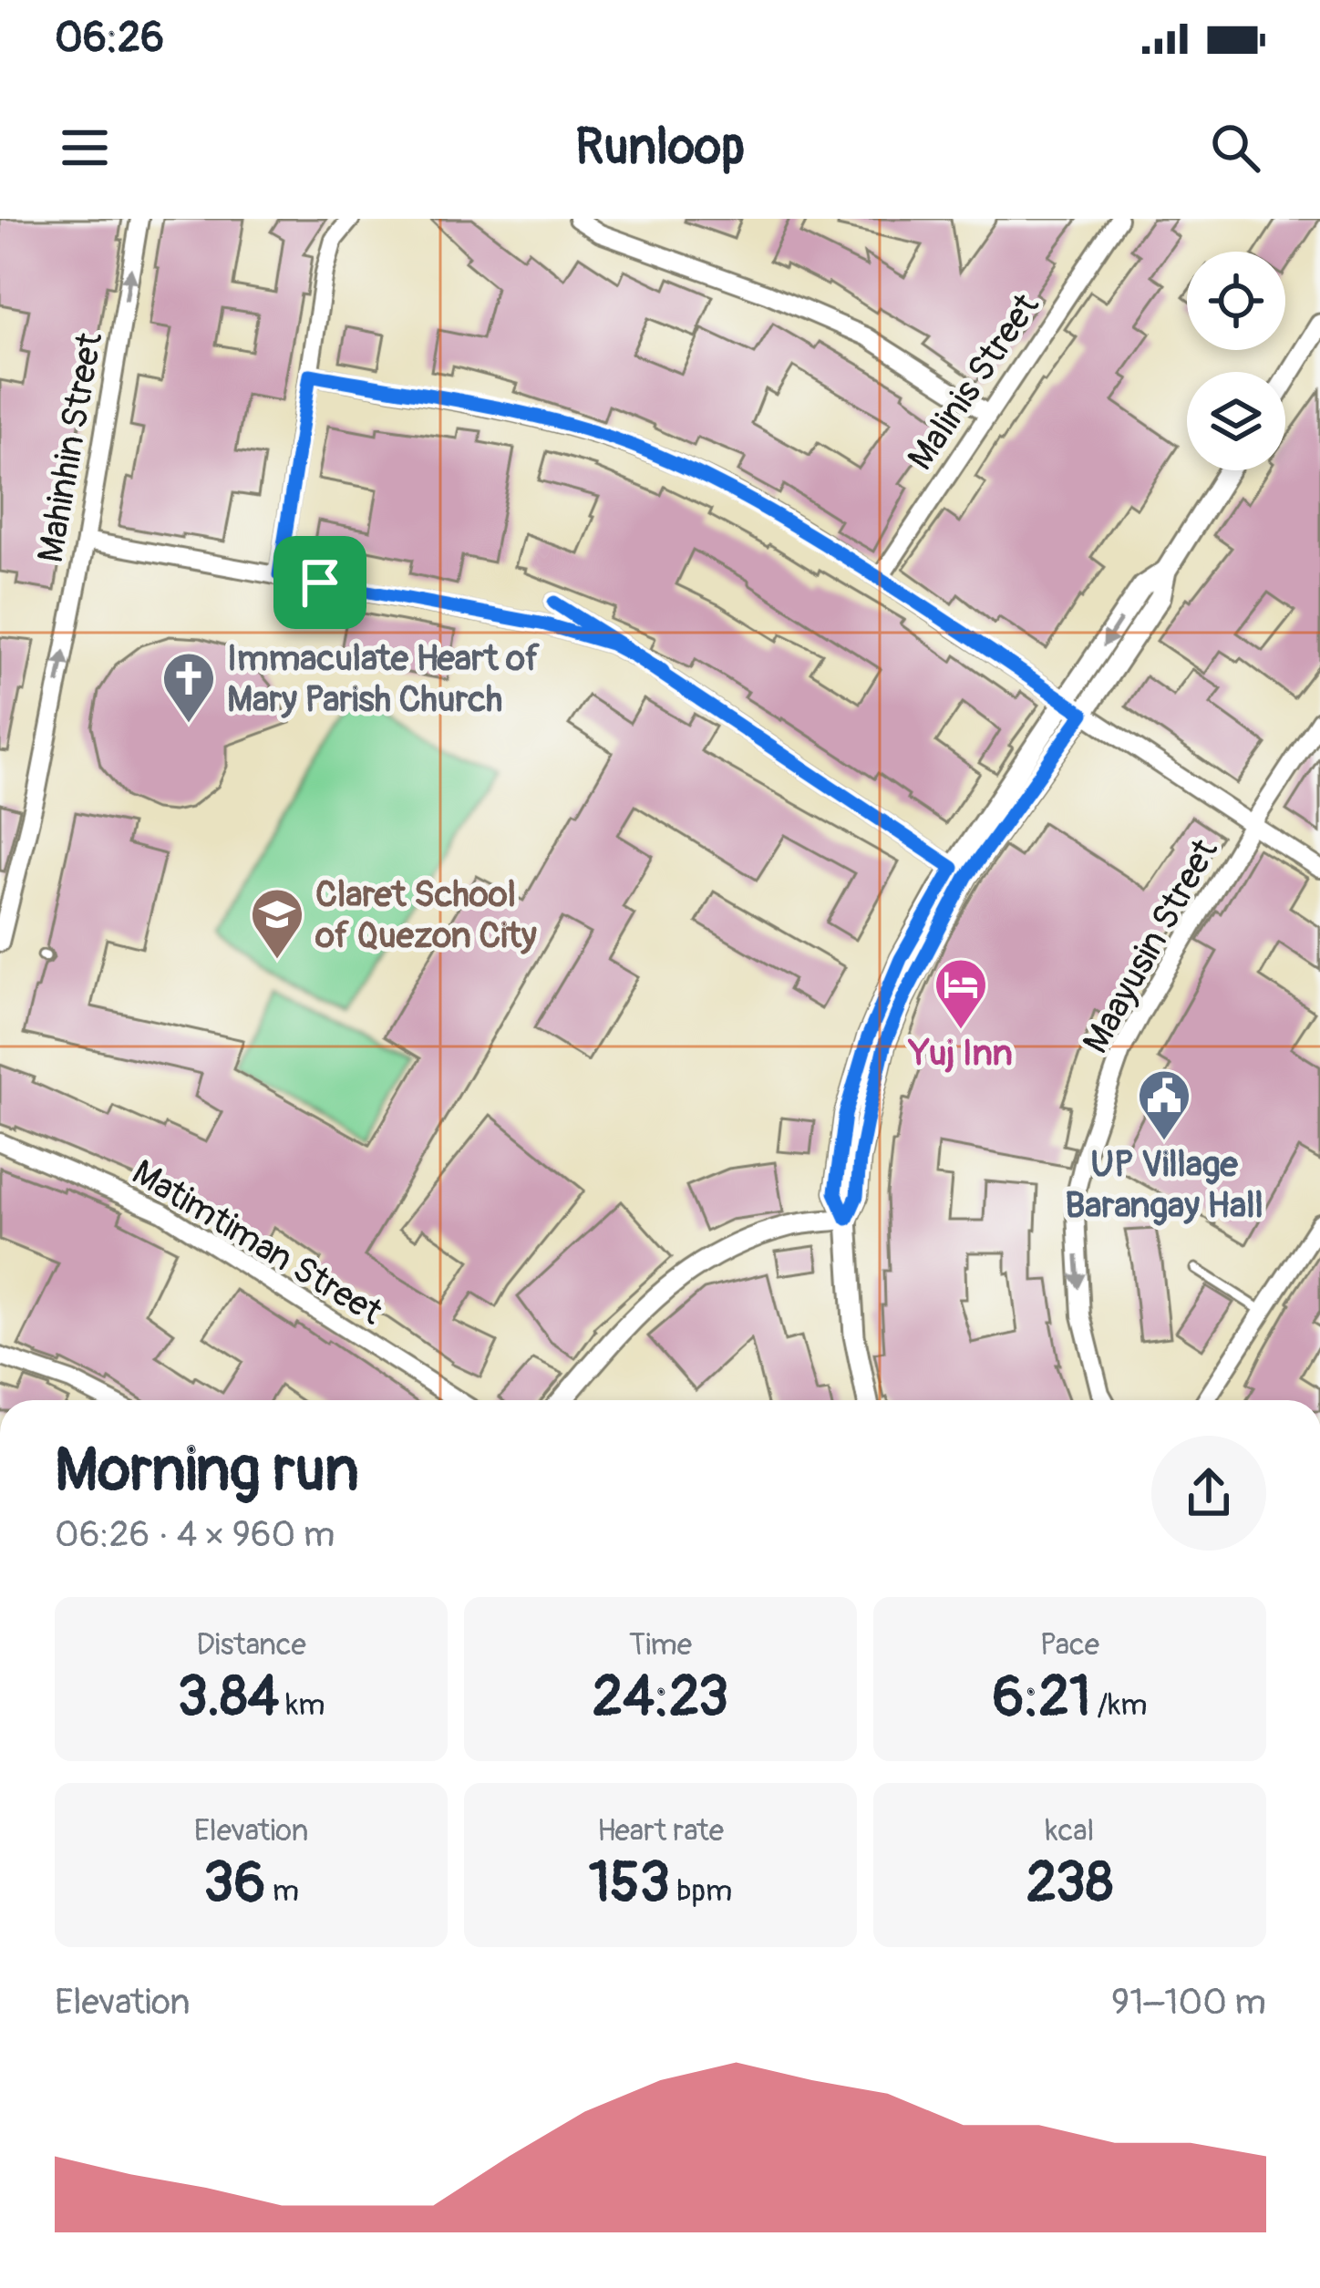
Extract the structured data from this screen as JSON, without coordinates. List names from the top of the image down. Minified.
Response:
{"streets":{"street":["Malinis Street","Mahinhin Street","Maayusin Street","Matimtiman Street"]},"one_way":["Mahinhin Street","Maayusin Street"],"places":{"church":["Immaculate Heart of Mary Parish Church"],"school or university":["Claret School of Quezon City"],"hotel":["Yuj Inn"],"public building":["UP Village Barangay Hall"]},"page":{"status":"06:26","header":"Runloop","heading":["Morning run","06:26 · 4 × 960 m"],"stats":[["Distance","3.84 km"],["Time","24:23"],["Pace","6:21 /km"],["Elevation","36 m"],["Heart rate","153 bpm"],["kcal","238"]],"chart":["Elevation","91–100 m"]}}
